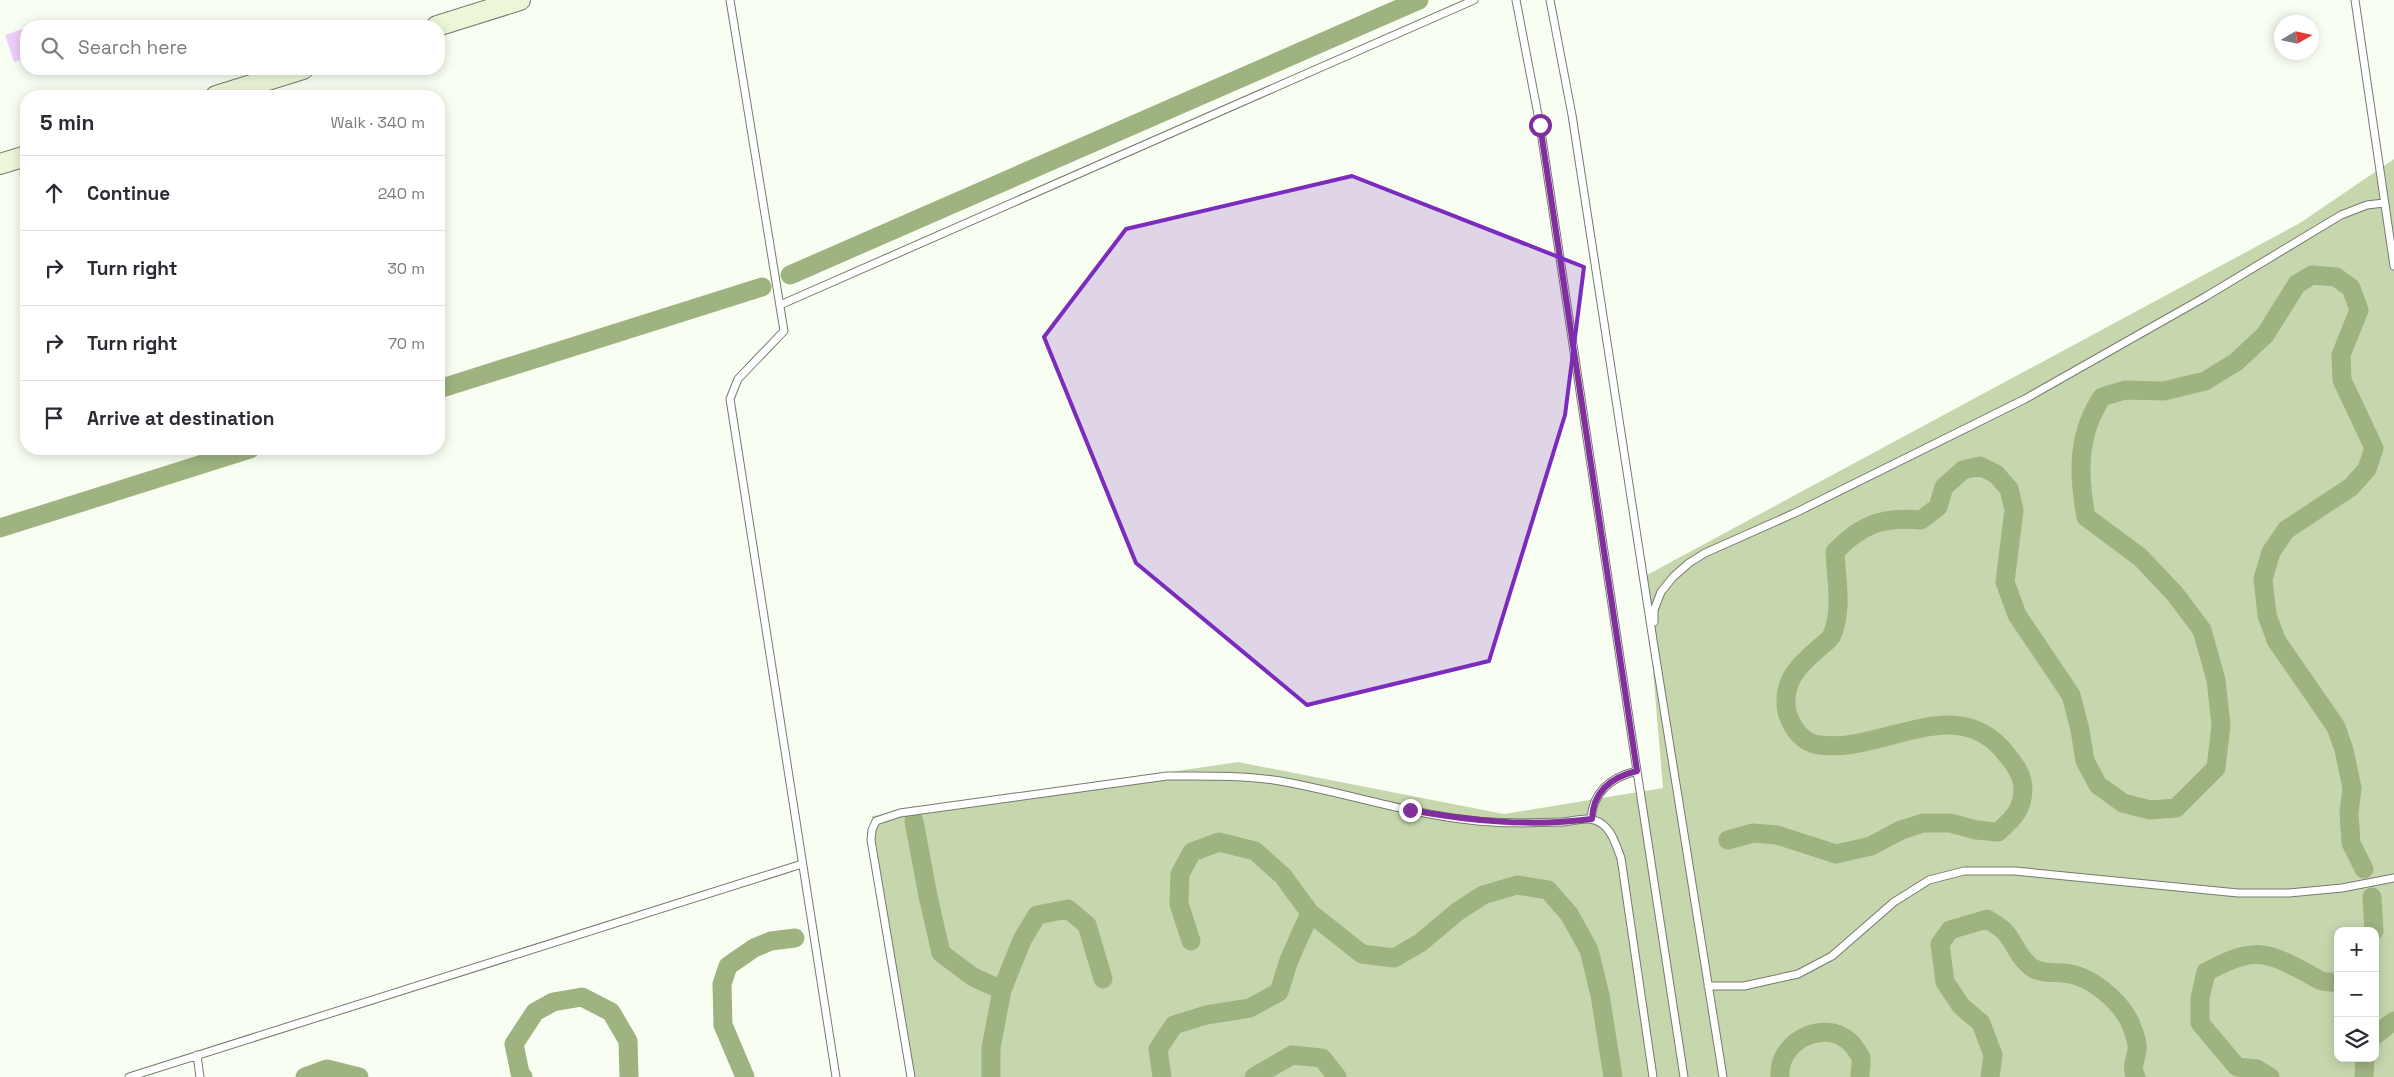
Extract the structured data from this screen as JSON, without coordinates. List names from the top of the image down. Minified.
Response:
{"north":"right","page":{"search":"Search here","heading":["5 min","Walk · 340 m"],"list":[["Continue","240 m"],["Turn right","30 m"],["Turn right","70 m"],"Arrive at destination"],"map_buttons":["+","−"]}}
